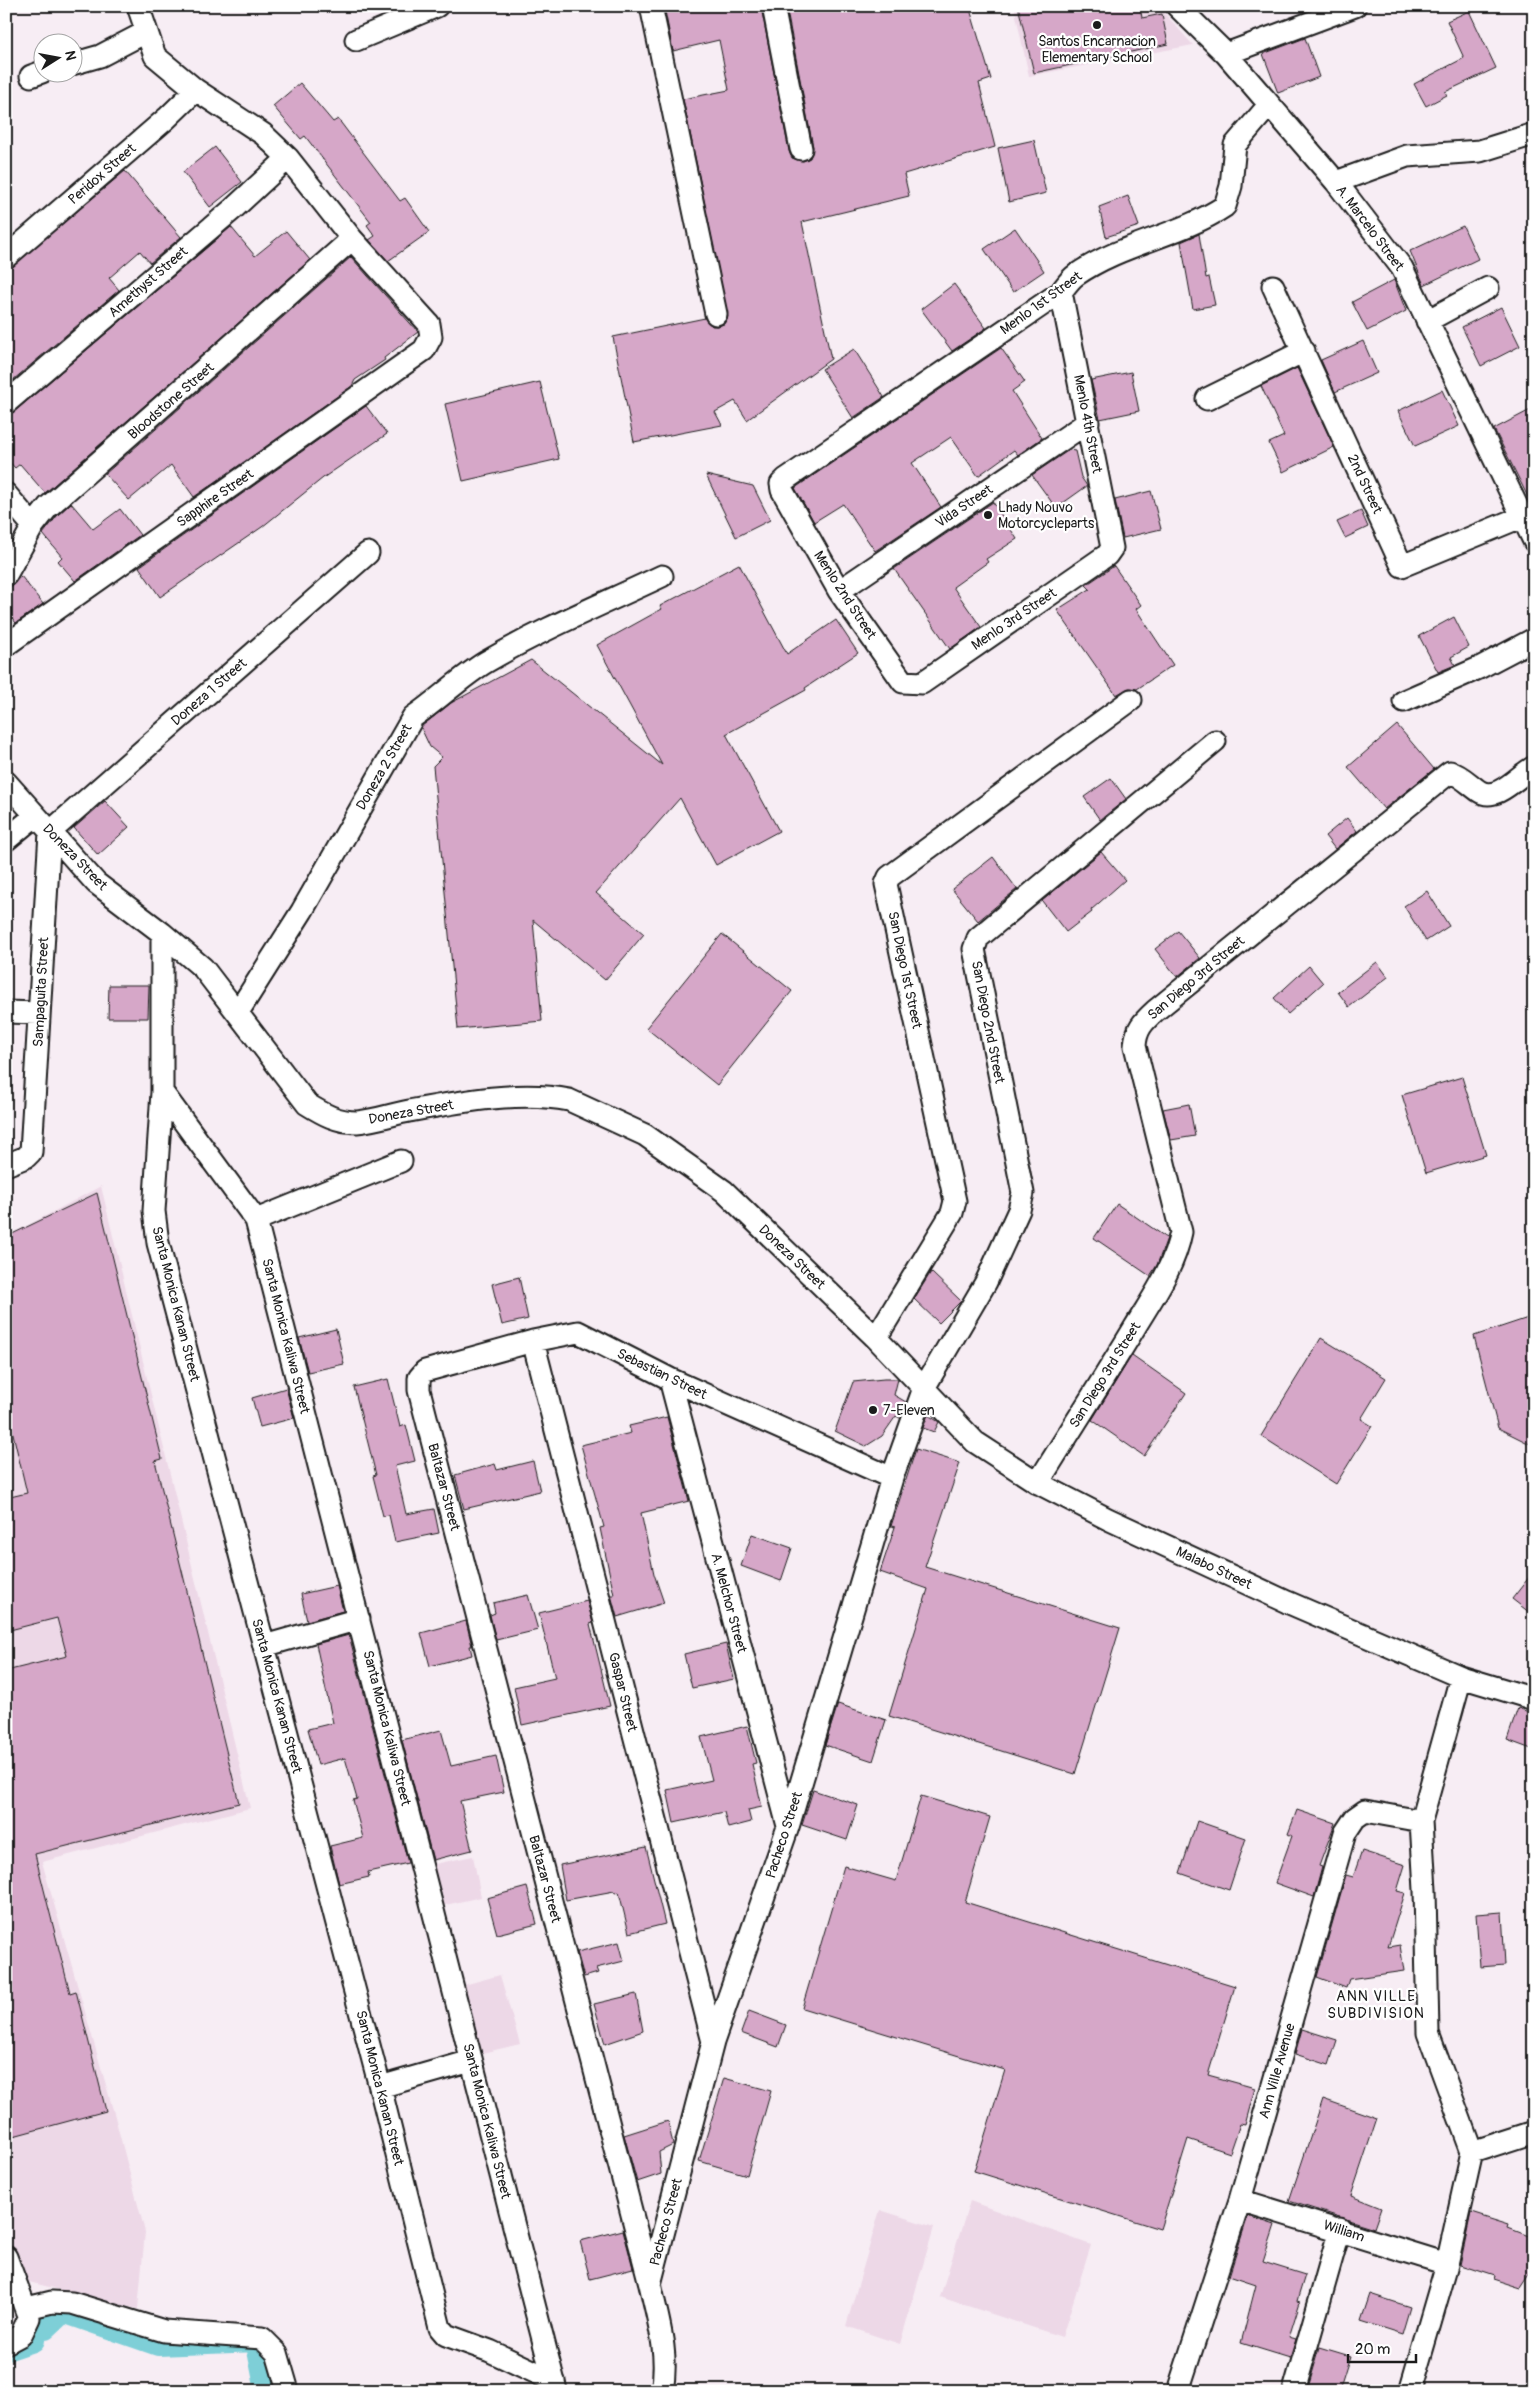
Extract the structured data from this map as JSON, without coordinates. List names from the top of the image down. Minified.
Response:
{"streets":{"street":["Peridox Street","A. Marcelo Street","Amethyst Street","Menlo 1st Street","Bloodstone Street","Menlo 4th Street","2nd Street","Sapphire Street","Vida Street","Menlo 2nd Street","Menlo 3rd Street","Doneza 1 Street","Doneza 2 Street","Doneza Street","San Diego 1st Street","San Diego 3rd Street","Sampaguita Street","San Diego 2nd Street","Santa Monica Kanan Street","Santa Monica Kaliwa Street","Sebastian Street","Baltazar Street","Malabo Street","A. Melchor Street","Gaspar Street","Pacheco Street","Ann Ville Avenue","William"]},"crossings":[["A. Marcelo Street","Menlo 1st Street"],["A. Marcelo Street","2nd Street"],["Menlo 1st Street","Menlo 4th Street"],["Menlo 1st Street","Menlo 2nd Street"],["Bloodstone Street","Sapphire Street"],["Menlo 4th Street","Vida Street"],["Menlo 4th Street","Menlo 3rd Street"],["Vida Street","Menlo 2nd Street"],["Menlo 2nd Street","Menlo 3rd Street"],["Doneza 1 Street","Doneza Street"],["Doneza 1 Street","Sampaguita Street"],["Doneza 2 Street","Doneza Street"],["Doneza Street","San Diego 1st Street"],["Doneza Street","Sampaguita Street"],["Doneza Street","San Diego 2nd Street"],["Doneza Street","Santa Monica Kanan Street"],["Doneza Street","Malabo Street"],["Doneza Street","Pacheco Street"],["San Diego 3rd Street","Malabo Street"],["San Diego 2nd Street","Malabo Street"],["San Diego 2nd Street","Pacheco Street"],["Santa Monica Kanan Street","Santa Monica Kaliwa Street"],["Sebastian Street","Baltazar Street"],["Sebastian Street","A. Melchor Street"],["Sebastian Street","Gaspar Street"],["Sebastian Street","Pacheco Street"],["Baltazar Street","Pacheco Street"],["Malabo Street","Pacheco Street"],["A. Melchor Street","Pacheco Street"],["Gaspar Street","Pacheco Street"],["Ann Ville Avenue","William"]],"districts":["ANN VILLE SUBDIVISION"],"places":["Santos Encarnacion Elementary School","Lhady Nouvo Motorcycleparts","7-Eleven"],"scale_bar":"20 m","north":"right"}
